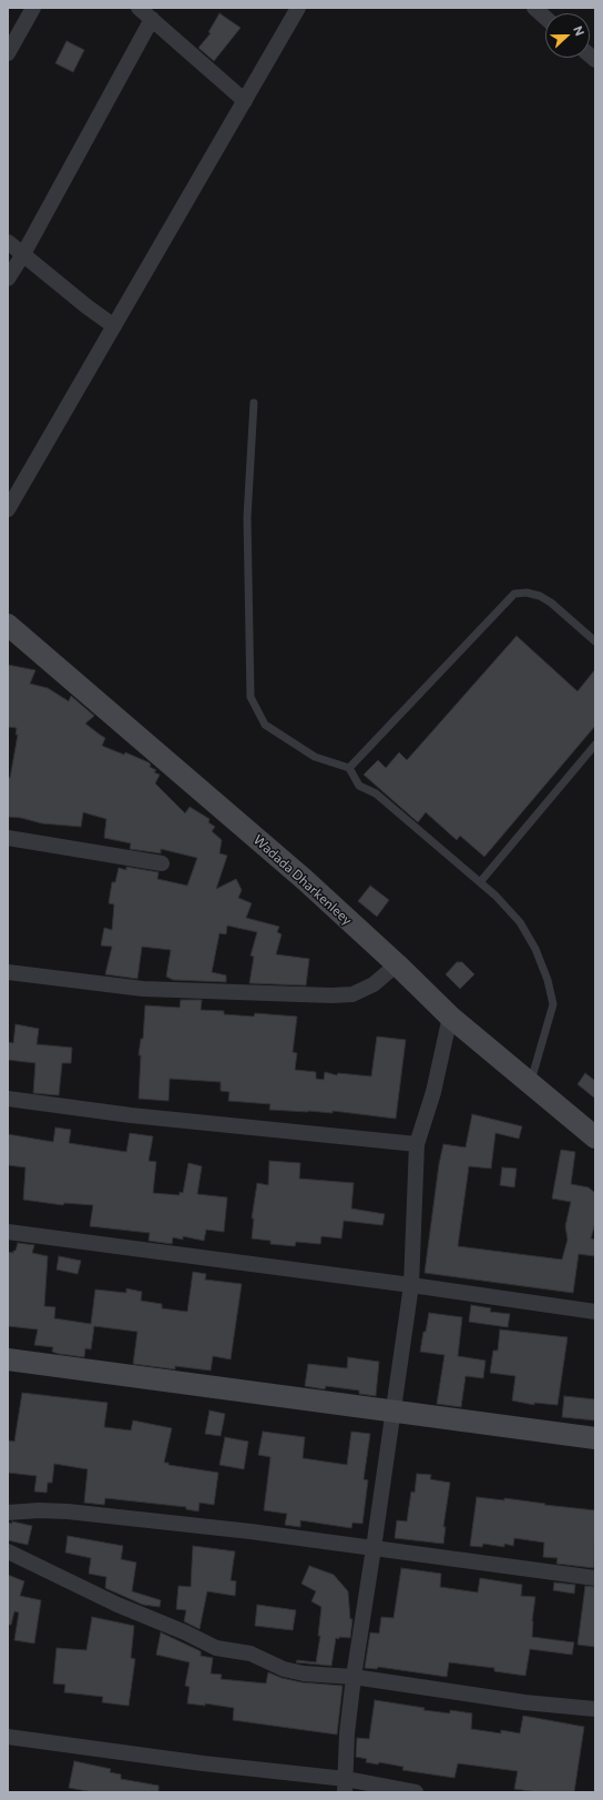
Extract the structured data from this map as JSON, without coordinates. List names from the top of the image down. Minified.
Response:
{"streets":{"main road":["Wadada Dharkenleey"]},"north":"right"}
